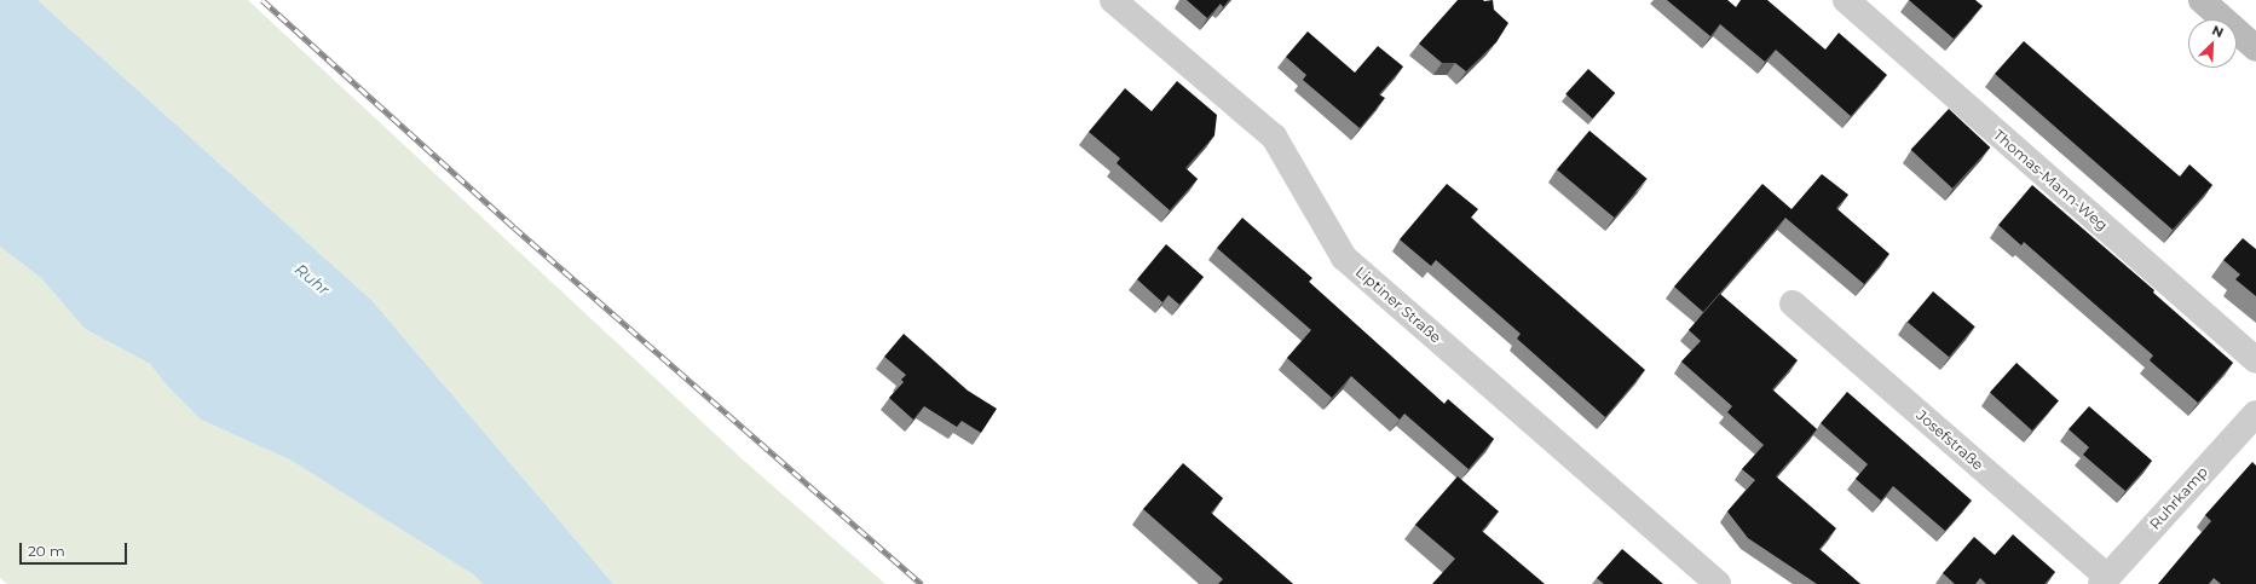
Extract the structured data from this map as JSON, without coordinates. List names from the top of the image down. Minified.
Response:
{"streets":{"street":["Thomas-Mann-Weg","Liptiner Straße","Josefstraße","Ruhrkamp"]},"crossings":[["Josefstraße","Ruhrkamp"]],"water":["Ruhr"],"scale_bar":"20 m","north":"top right"}
